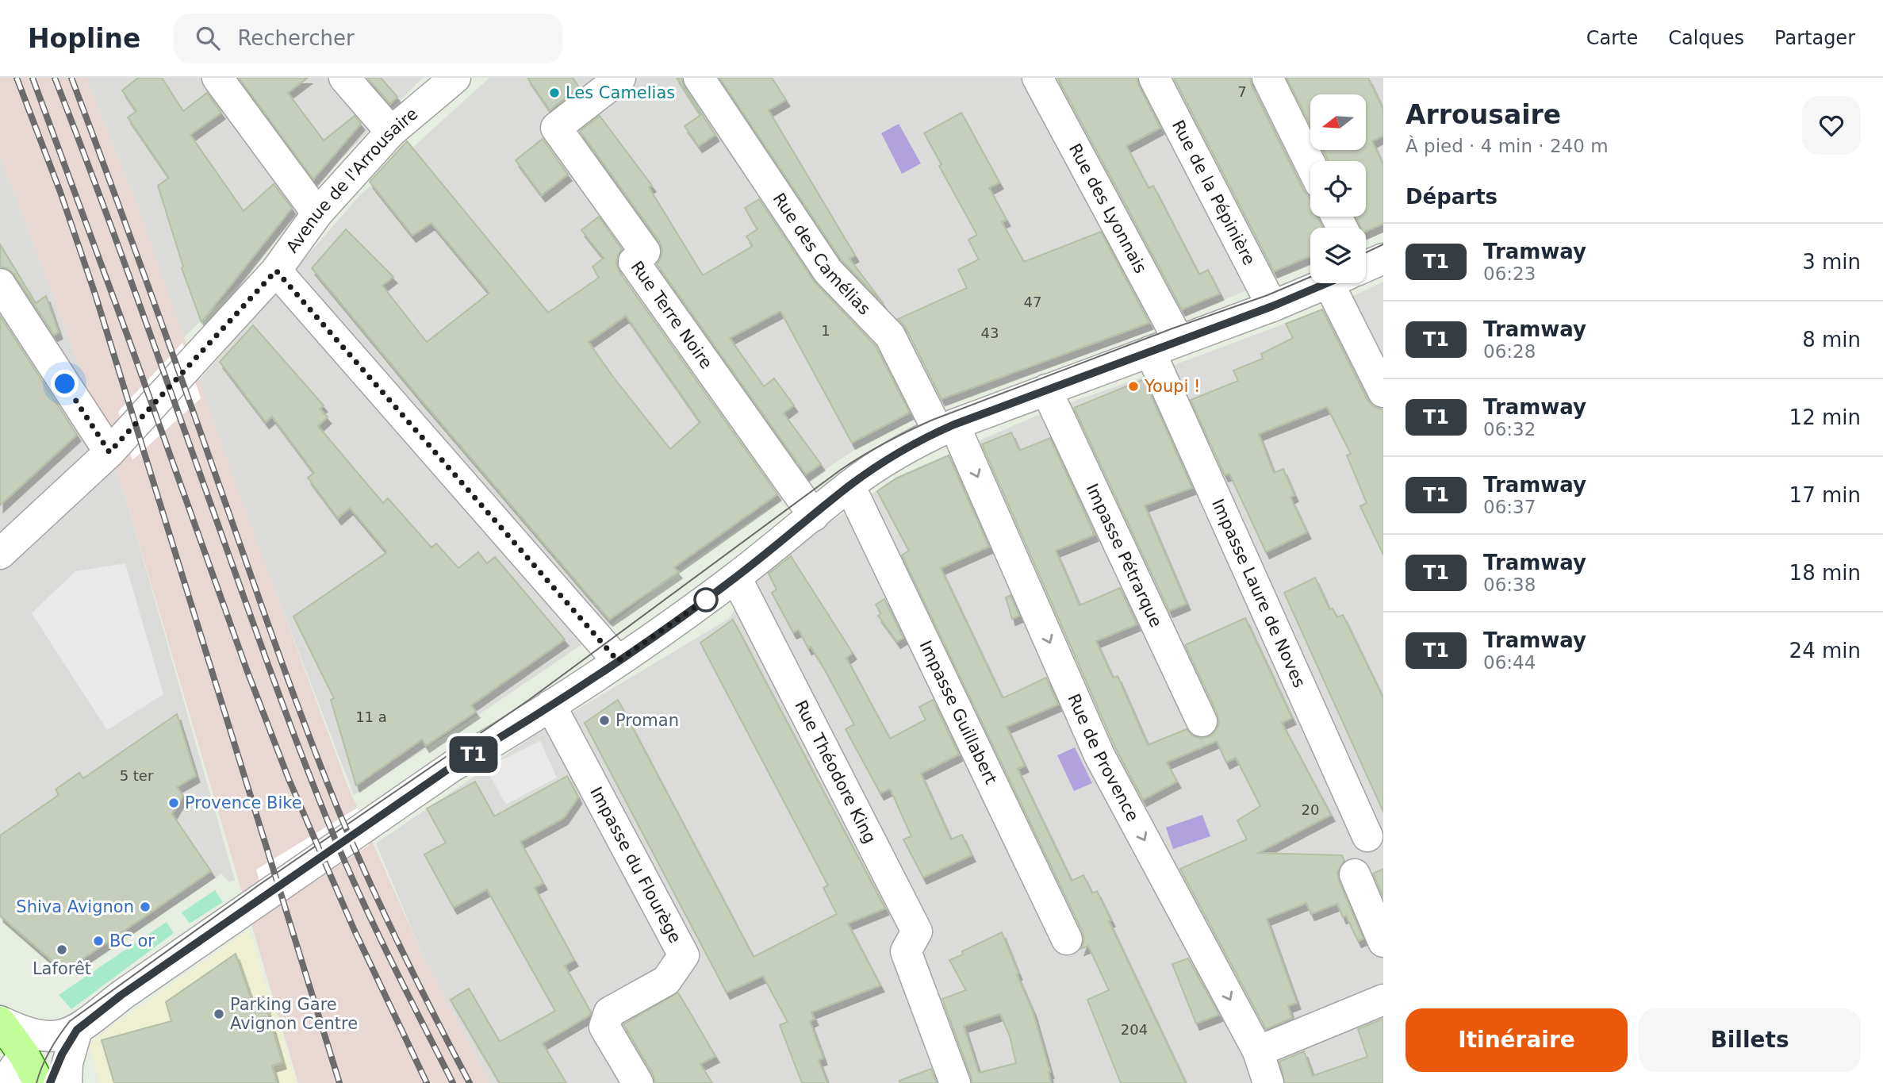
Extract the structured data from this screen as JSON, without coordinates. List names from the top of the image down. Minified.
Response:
{"streets":{"street":["Avenue de l'Arrousaire","Rue de la Pépinière","Rue des Lyonnais","Rue des Camélias","Rue Terre Noire","Impasse Pétrarque","Impasse Laure de Noves","Impasse Guillabert","Rue de Provence","Rue Théodore King","Impasse du Flourège"]},"crossings":[["Rue des Camélias","Rue de Provence"]],"one_way":["Rue de Provence"],"places":["Les Camelias","Youpi !","Proman","Provence Bike","Shiva Avignon","BC or","Laforêt","Parking Gare Avignon Centre"],"lines":["tram line T1"],"house_numbers":["7","47","1","43","11 a","5 ter","20","204"],"north":"left","page":{"header":"Hopline","search":"Rechercher","nav":["Carte","Calques","Partager"],"on_map":"T1","heading":[["Arrousaire","À pied · 4 min · 240 m"],"Départs"],"list":[{"mark":"T1","name":"Tramway","note":"06:23","value":"3 min"},{"mark":"T1","name":"Tramway","note":"06:28","value":"8 min"},{"mark":"T1","name":"Tramway","note":"06:32","value":"12 min"},{"mark":"T1","name":"Tramway","note":"06:37","value":"17 min"},{"mark":"T1","name":"Tramway","note":"06:38","value":"18 min"},{"mark":"T1","name":"Tramway","note":"06:44","value":"24 min"}],"buttons":["Itinéraire","Billets"]}}
